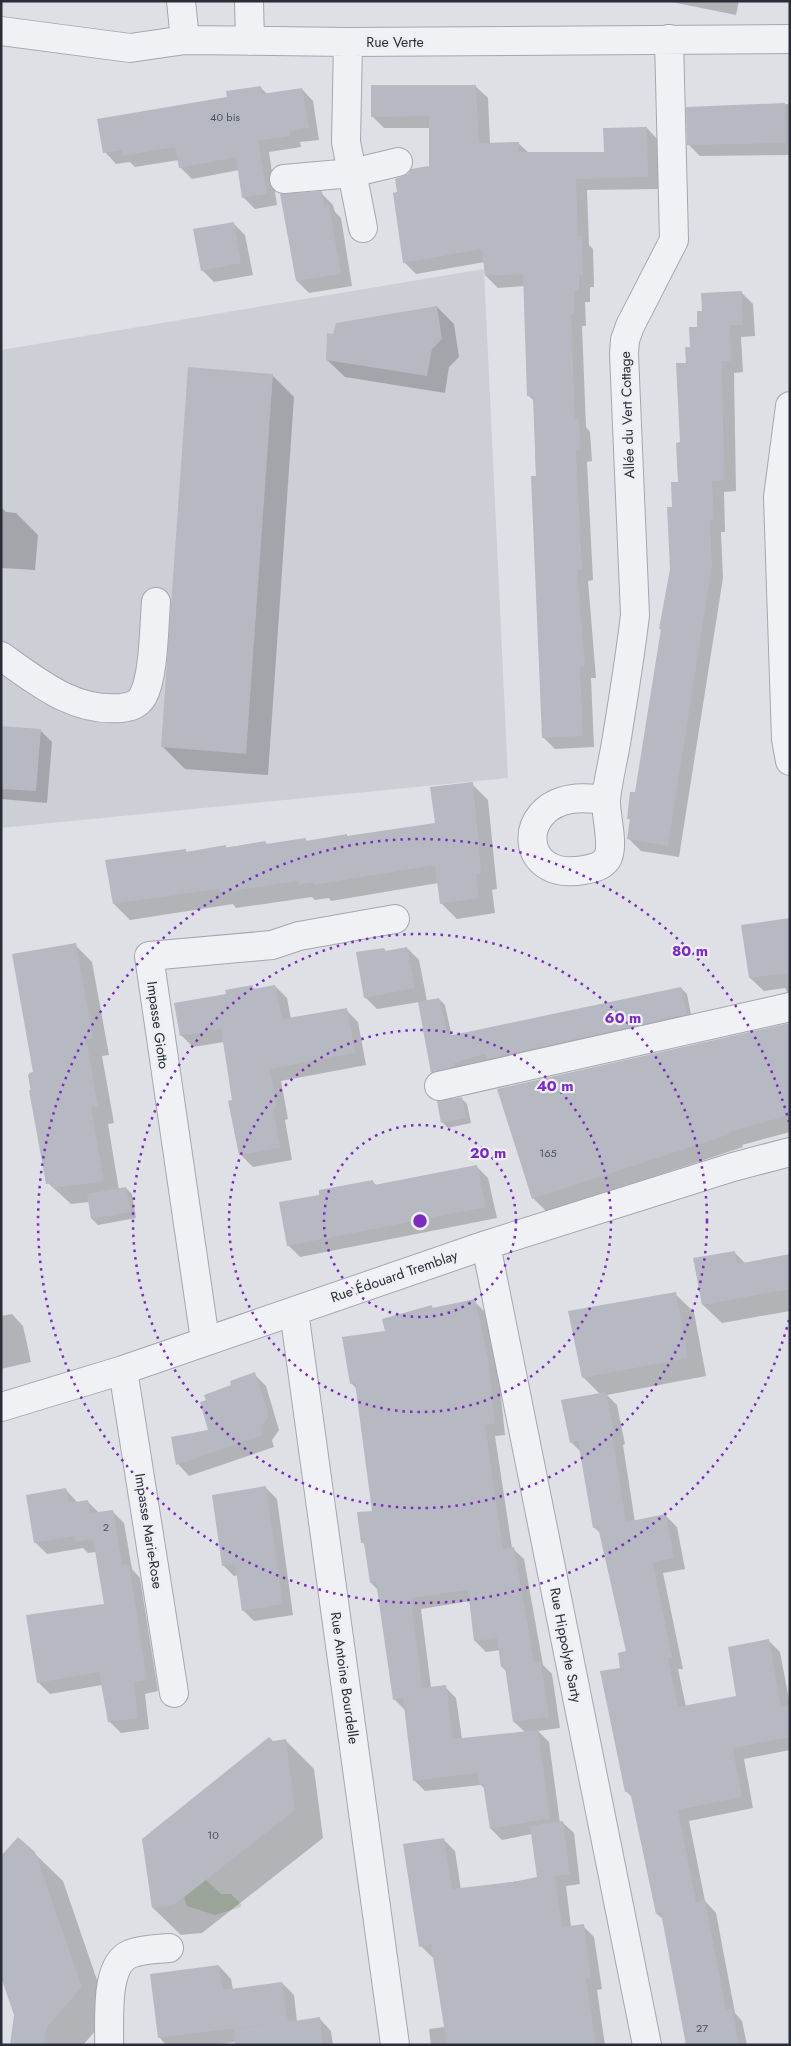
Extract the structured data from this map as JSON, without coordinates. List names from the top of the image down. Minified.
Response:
{"streets":{"street":["Rue Verte","Allée du Vert Cottage","Impasse Giotto","Rue Édouard Tremblay","Impasse Marie-Rose","Rue Hippolyte Sarty","Rue Antoine Bourdelle"]},"crossings":[["Rue Verte","Allée du Vert Cottage"],["Impasse Giotto","Rue Édouard Tremblay"],["Rue Édouard Tremblay","Impasse Marie-Rose"],["Rue Édouard Tremblay","Rue Hippolyte Sarty"],["Rue Édouard Tremblay","Rue Antoine Bourdelle"]],"house_numbers":["40 bis","165","2","10","27"],"rings":["80 m","60 m","40 m","20 m"]}
